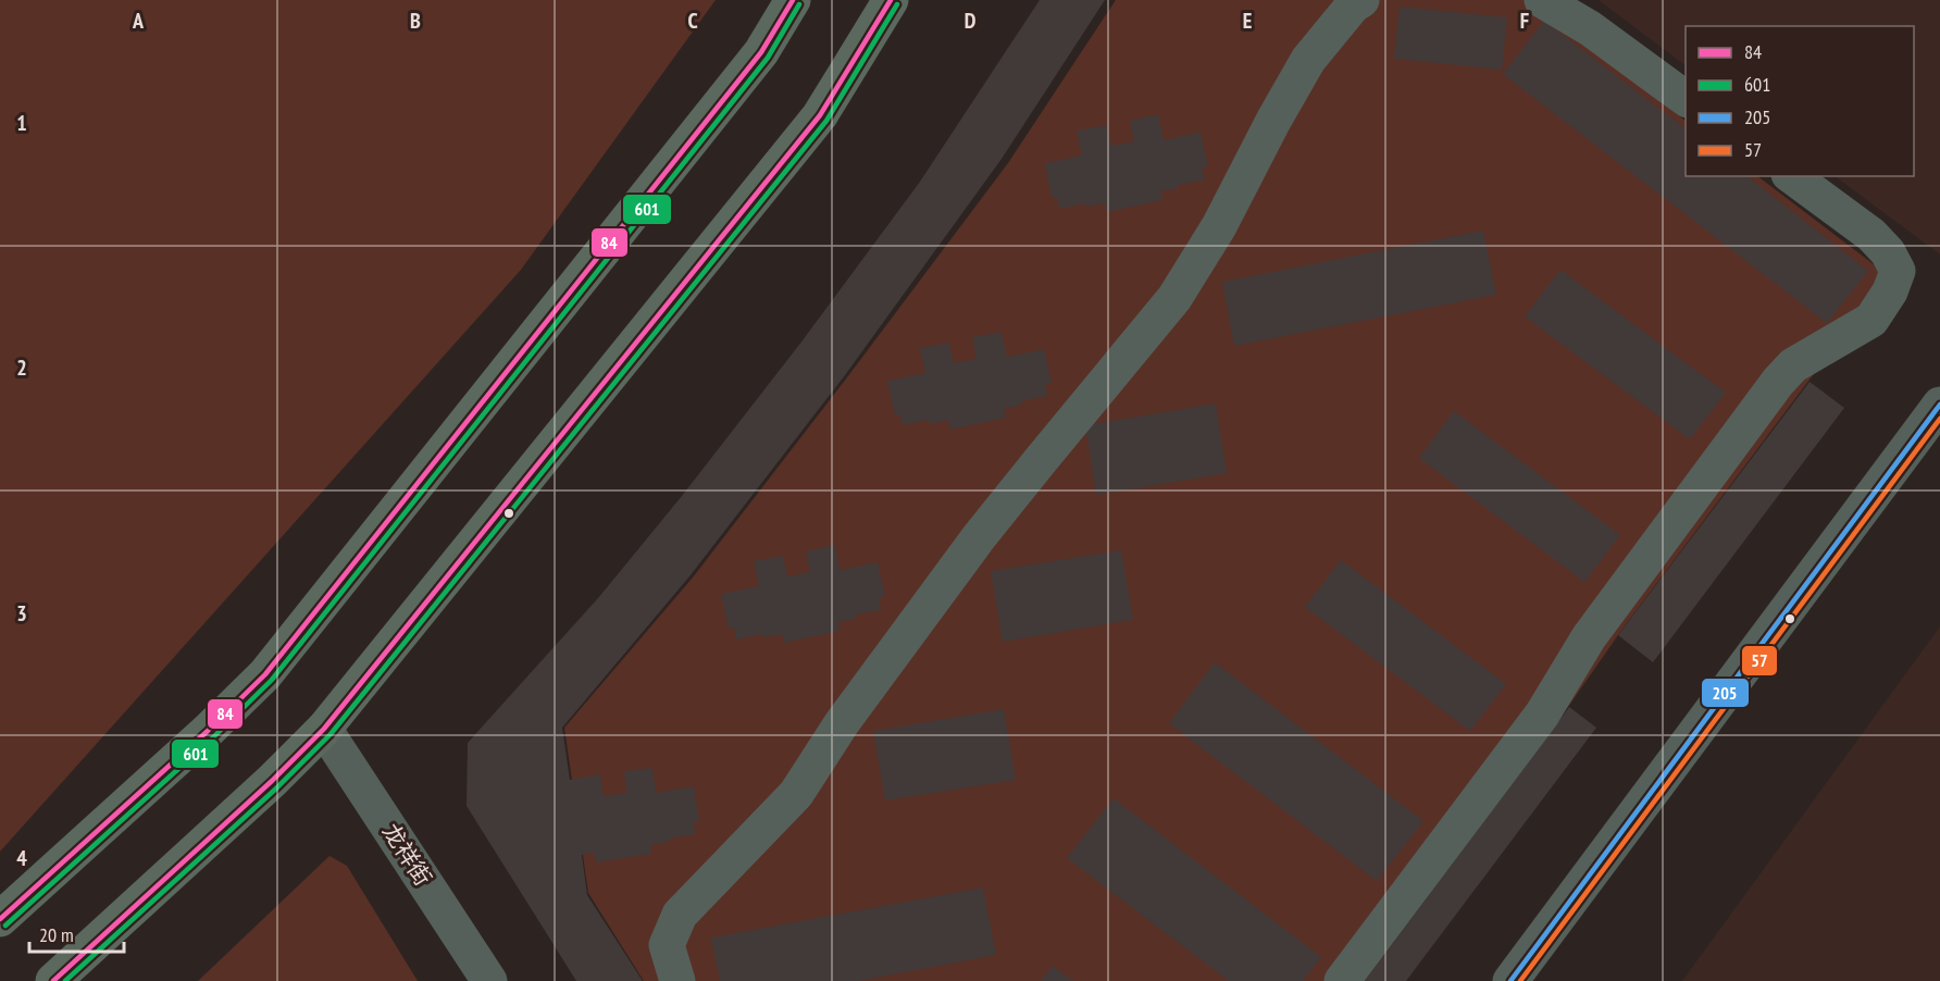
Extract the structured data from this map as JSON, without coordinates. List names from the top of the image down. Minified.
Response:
{"streets":{"street":["龙祥街"]},"lines":["transit line 84","transit line 601","transit line 205","transit line 57"],"legend":["84","601","205","57"],"scale_bar":"20 m","grid":{"columns":["A","B","C","D","E","F"],"rows":["1","2","3","4"]}}
